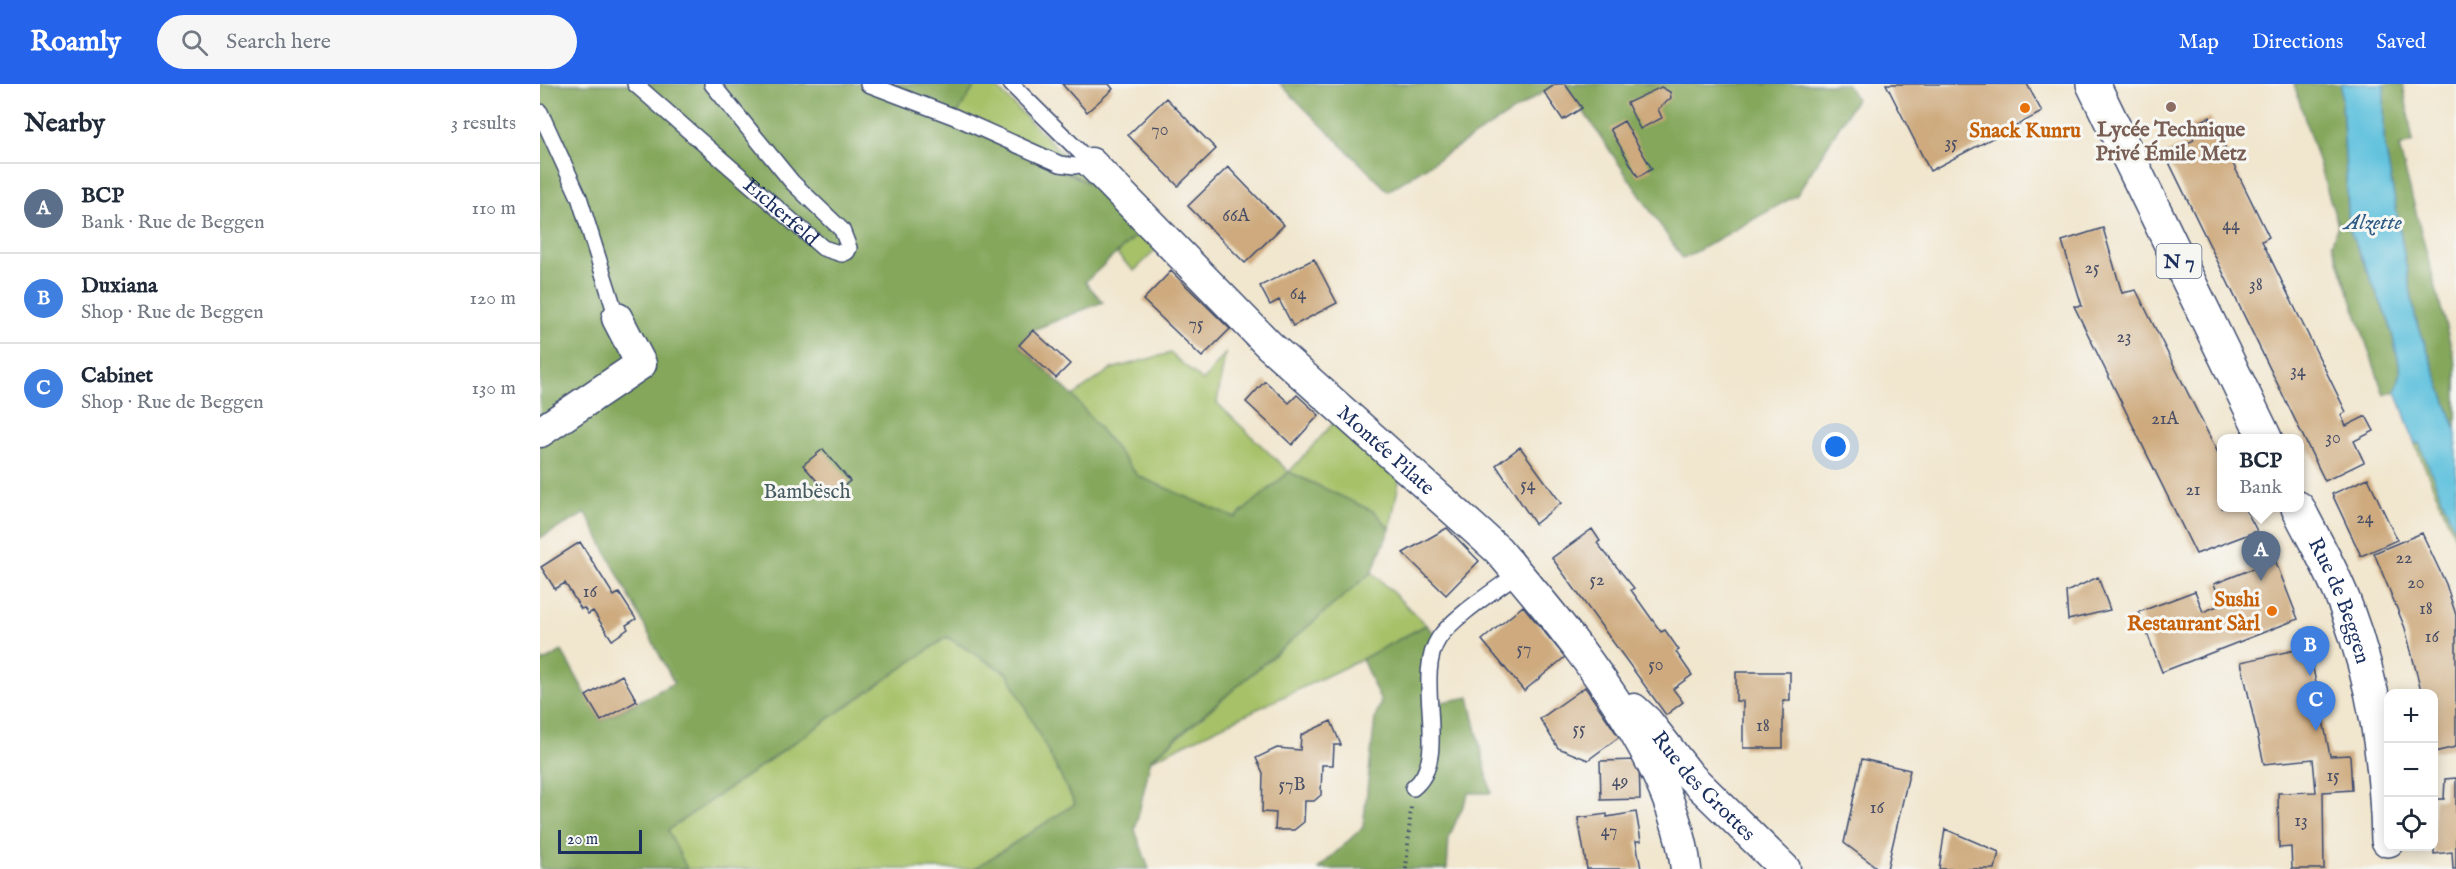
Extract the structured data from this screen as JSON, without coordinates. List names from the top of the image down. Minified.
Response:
{"streets":{"main road":["N 7","Rue de Beggen"],"street":["Montée Pilate","Rue des Grottes"],"lane":["Eicherfeld"]},"crossings":[["Montée Pilate","Rue des Grottes"]],"water":["Alzette"],"parks":["Bambësch"],"places":["Lycée Technique Privé Émile Metz","Snack Kunru","Sushi Restaurant Sàrl"],"house_numbers":["70","35","66A","44","25","38","64","75","23","34","21A","30","54","21","24","22","52","20","16","18","16","57","50","18","55","15","49","57B","16","13","47"],"scale_bar":"20 m","page":{"header":"Roamly","search":"Search here","nav":["Map","Directions","Saved"],"heading":["Nearby","3 results"],"list":[{"mark":"A","name":"BCP","note":"Bank · Rue de Beggen","value":"110 m"},{"mark":"B","name":"Duxiana","note":"Shop · Rue de Beggen","value":"120 m"},{"mark":"C","name":"Cabinet","note":"Shop · Rue de Beggen","value":"130 m"}],"popup":["BCP","Bank"],"pins":["A","B","C"],"map_buttons":["+","−"],"scale":"20 m"}}
